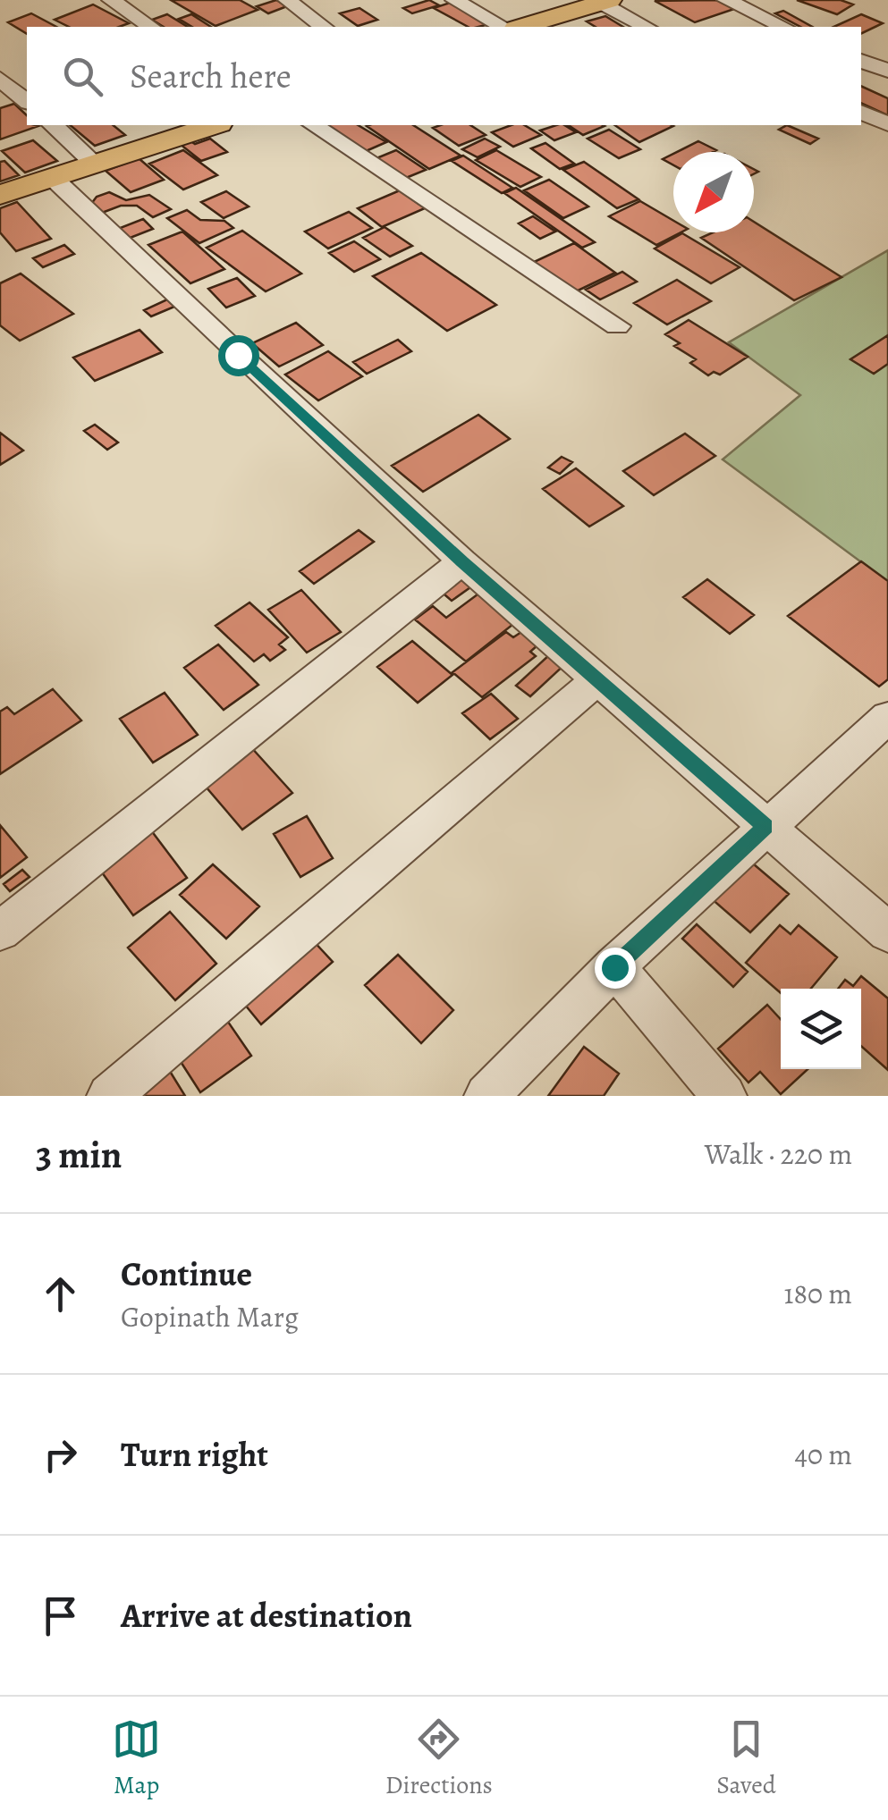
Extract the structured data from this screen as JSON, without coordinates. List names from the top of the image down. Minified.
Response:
{"north":"bottom left","page":{"search":"Search here","heading":["3 min","Walk · 220 m"],"list":[["Continue","Gopinath Marg","180 m"],["Turn right","40 m"],"Arrive at destination"],"nav":["Map","Directions","Saved"]}}
